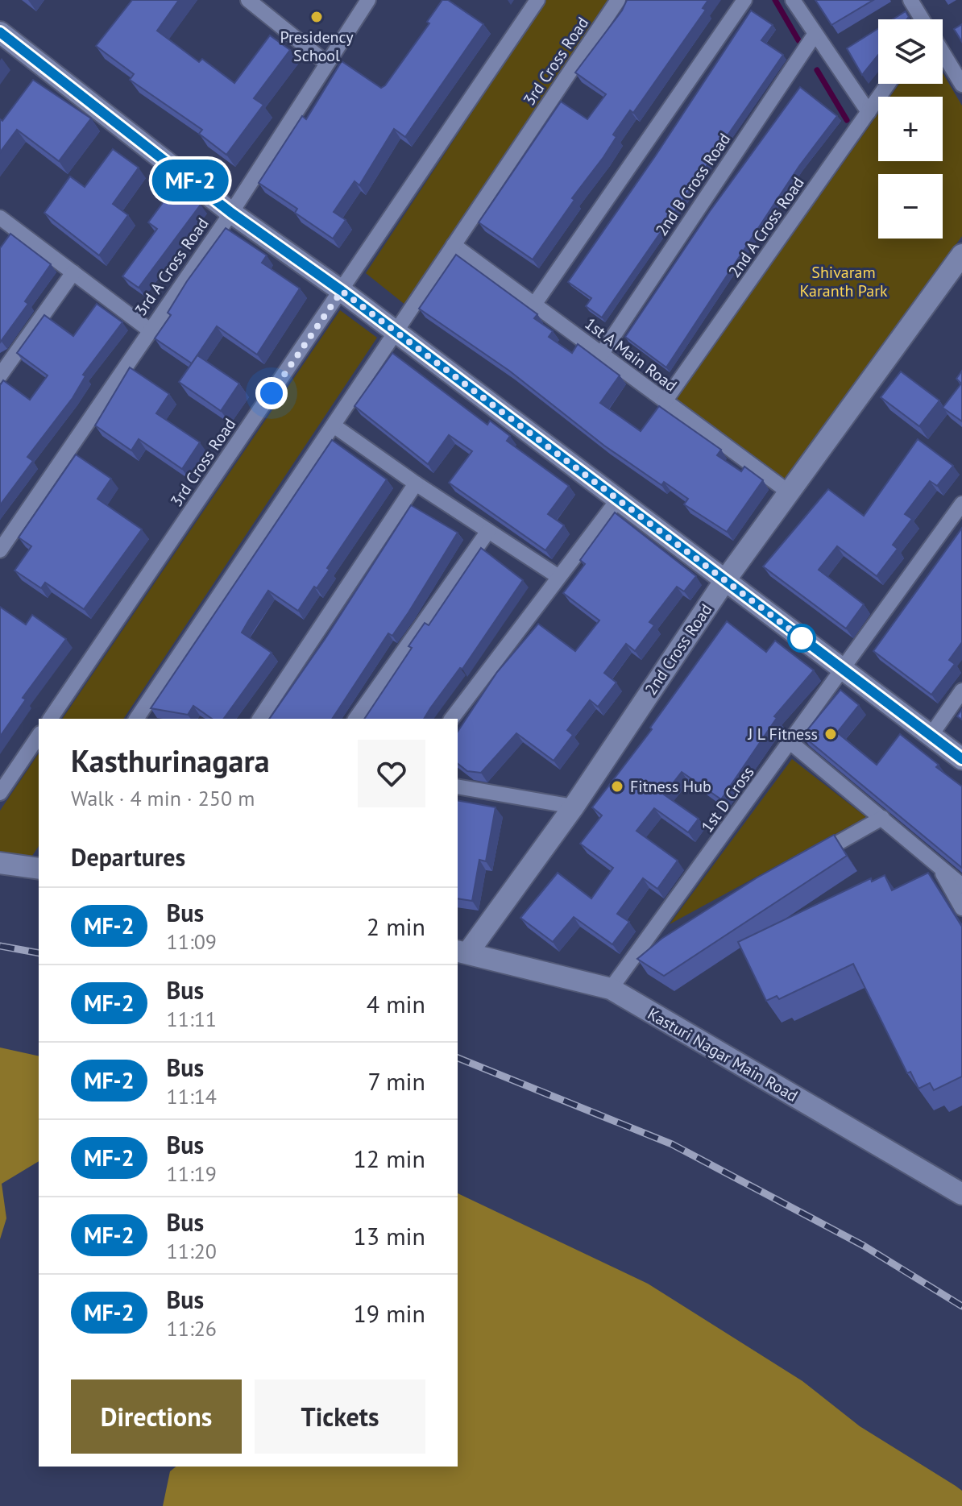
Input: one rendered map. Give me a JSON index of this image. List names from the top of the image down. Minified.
{"streets":{"main road":["2nd Cross Road","Kasturi Nagar Main Road"],"street":["3rd Cross Road","2nd B Cross Road","2nd A Cross Road","3rd A Cross Road","1st A Main Road","1st D Cross"]},"crossings":[["3rd Cross Road","1st A Main Road"],["2nd B Cross Road","1st A Main Road"],["2nd A Cross Road","1st A Main Road"],["1st A Main Road","2nd Cross Road"],["2nd Cross Road","Kasturi Nagar Main Road"],["1st D Cross","Kasturi Nagar Main Road"]],"parks":["Shivaram Karanth Park"],"places":["Presidency School","J L Fitness","Fitness Hub"],"lines":["bus line MF-2"],"page":{"on_map":"MF-2","map_buttons":["+","−"],"heading":[["Kasthurinagara","Walk · 4 min · 250 m"],"Departures"],"list":[{"mark":"MF-2","name":"Bus","note":"11:09","value":"2 min"},{"mark":"MF-2","name":"Bus","note":"11:11","value":"4 min"},{"mark":"MF-2","name":"Bus","note":"11:14","value":"7 min"},{"mark":"MF-2","name":"Bus","note":"11:19","value":"12 min"},{"mark":"MF-2","name":"Bus","note":"11:20","value":"13 min"},{"mark":"MF-2","name":"Bus","note":"11:26","value":"19 min"}],"buttons":["Directions","Tickets"]}}
